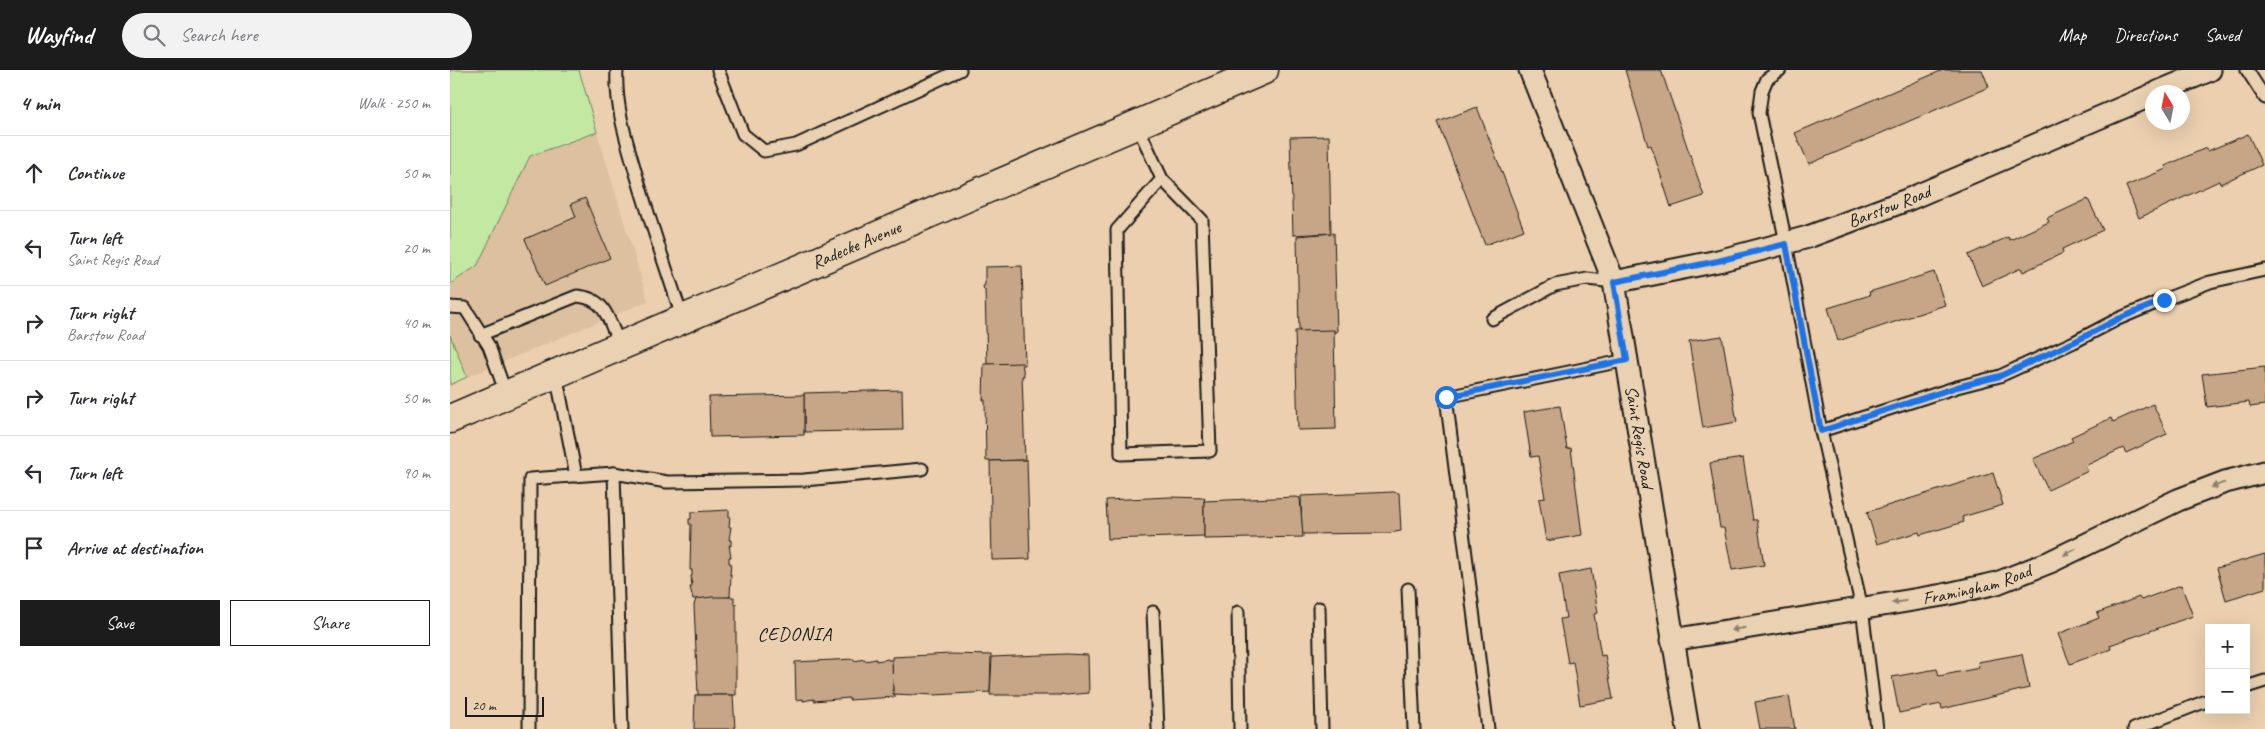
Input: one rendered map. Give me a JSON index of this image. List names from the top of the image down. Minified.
{"streets":{"street":["Barstow Road","Radecke Avenue","Saint Regis Road","Framingham Road"]},"crossings":[["Barstow Road","Saint Regis Road"],["Saint Regis Road","Framingham Road"]],"one_way":["Framingham Road"],"districts":["CEDONIA"],"scale_bar":"20 m","north":"top","page":{"header":"Wayfind","search":"Search here","nav":["Map","Directions","Saved"],"heading":["4 min","Walk · 250 m"],"list":[["Continue","50 m"],["Turn left","Saint Regis Road","20 m"],["Turn right","Barstow Road","40 m"],["Turn right","50 m"],["Turn left","90 m"],"Arrive at destination"],"buttons":["Save","Share"],"map_buttons":["+","−"],"scale":"20 m"}}
